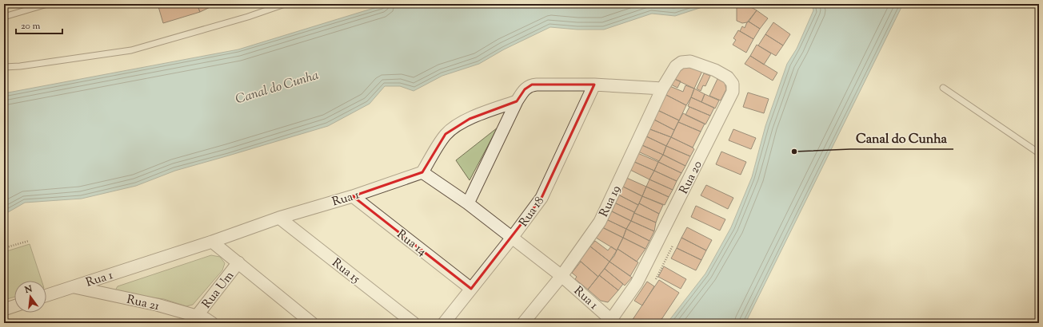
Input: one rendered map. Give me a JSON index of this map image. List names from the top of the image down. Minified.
{"streets":{"street":["Rua 20","Rua 1","Rua 19","Rua 18","Rua 14","Rua 15","Rua Um","Rua 21"]},"crossings":[["Rua 20","Rua 1"],["Rua 20","Rua 19"],["Rua 1","Rua 19"],["Rua 1","Rua 18"],["Rua 1","Rua 14"],["Rua 1","Rua 15"],["Rua 1","Rua 21"],["Rua 18","Rua 14"],["Rua Um","Rua 21"]],"water":["Canal do Cunha"],"places":["Canal do Cunha"],"scale_bar":"20 m","north":"top"}
